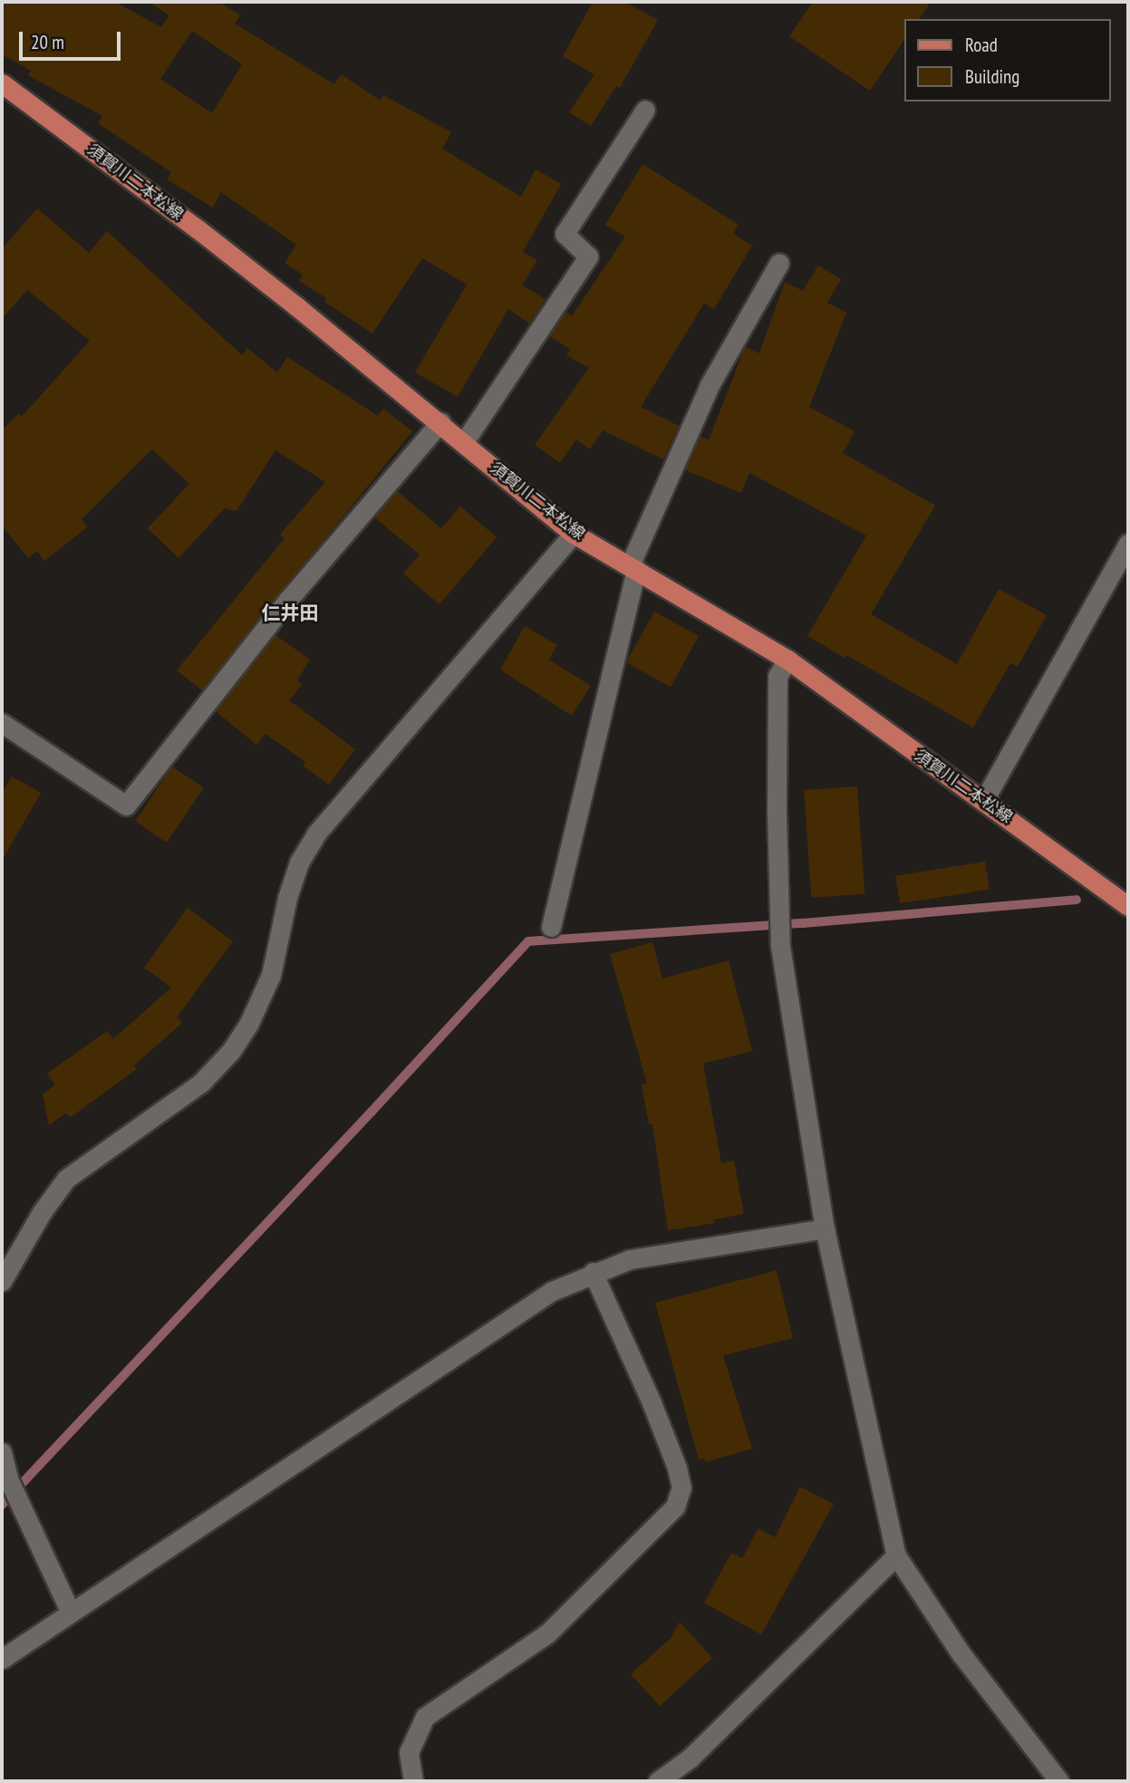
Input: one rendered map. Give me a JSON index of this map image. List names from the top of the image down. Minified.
{"streets":{"main road":["須賀川二本松線"]},"districts":["仁井田"],"legend":["Road","Building"],"scale_bar":"20 m"}
